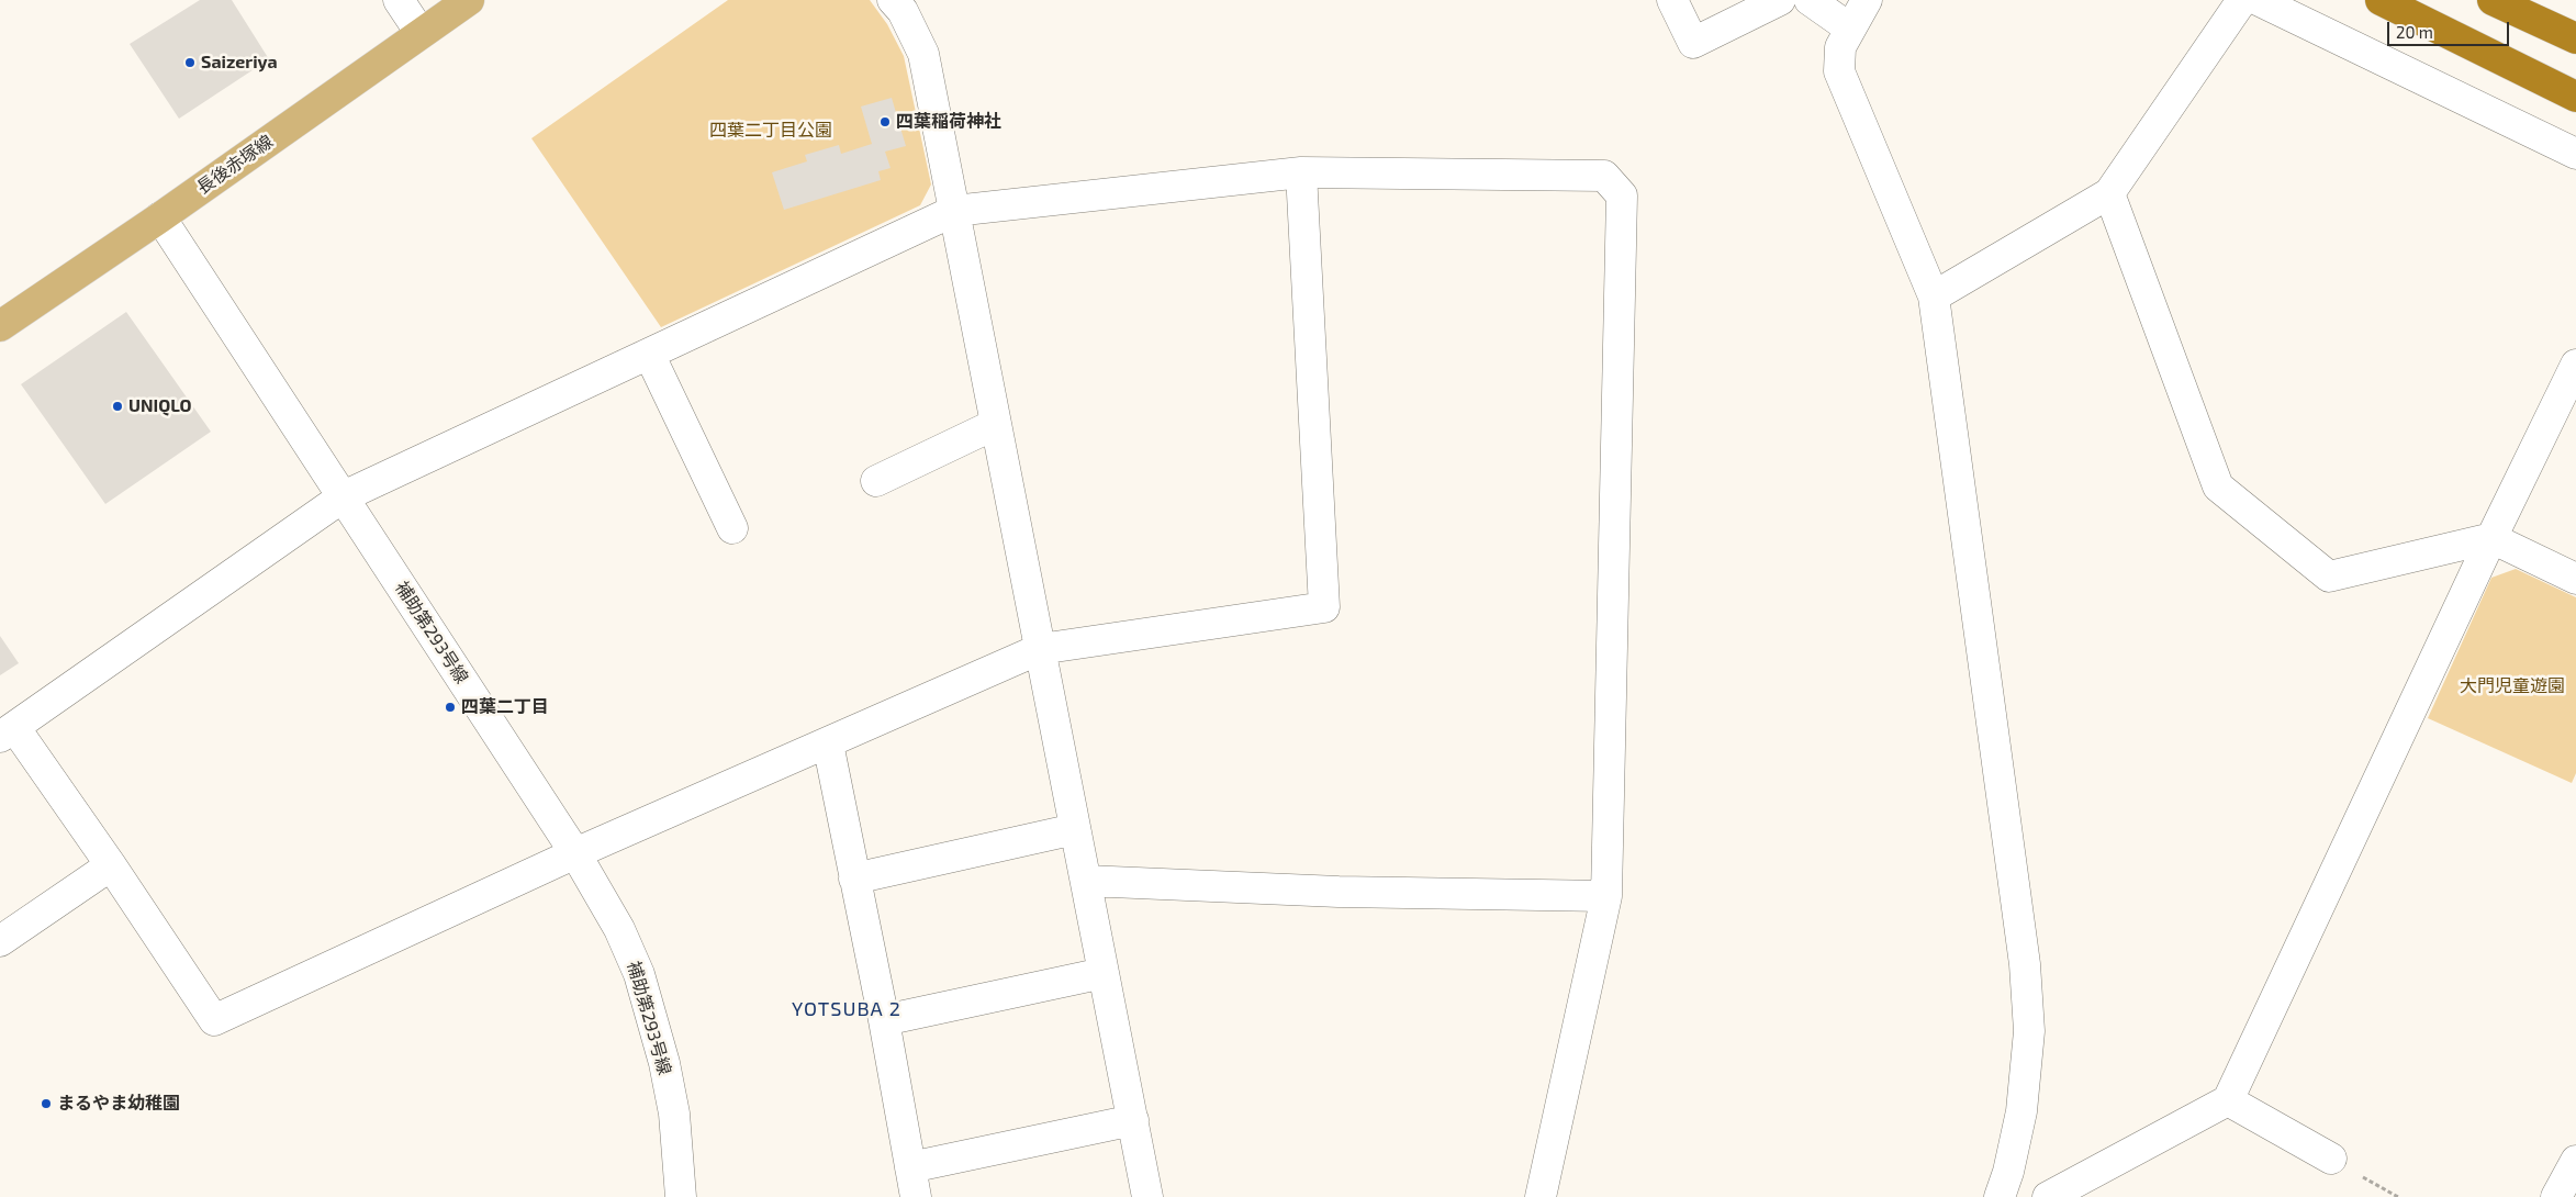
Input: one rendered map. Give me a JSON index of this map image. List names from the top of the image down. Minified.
{"streets":{"main road":["長後赤塚線"],"street":["補助第293号線"]},"crossings":[["長後赤塚線","補助第293号線"]],"districts":["YOTSUBA 2"],"parks":["四葉二丁目公園","大門児童遊園"],"places":["Saizeriya","四葉稲荷神社","UNIQLO","四葉二丁目","まるやま幼稚園"],"scale_bar":"20 m"}
